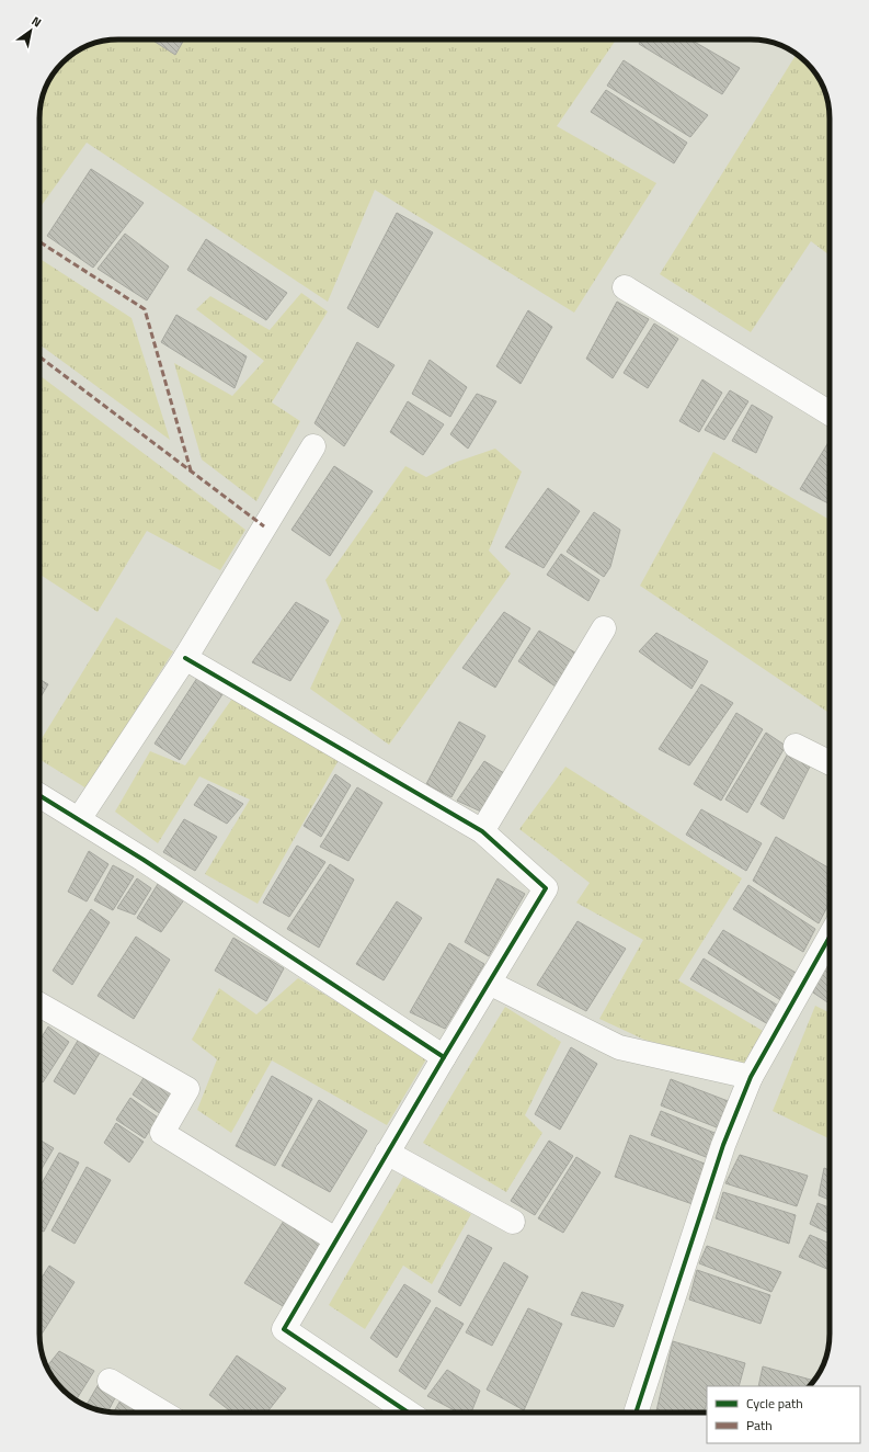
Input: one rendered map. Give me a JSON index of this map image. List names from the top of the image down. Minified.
{"legend":["Cycle path","Path"],"north":"top right"}
